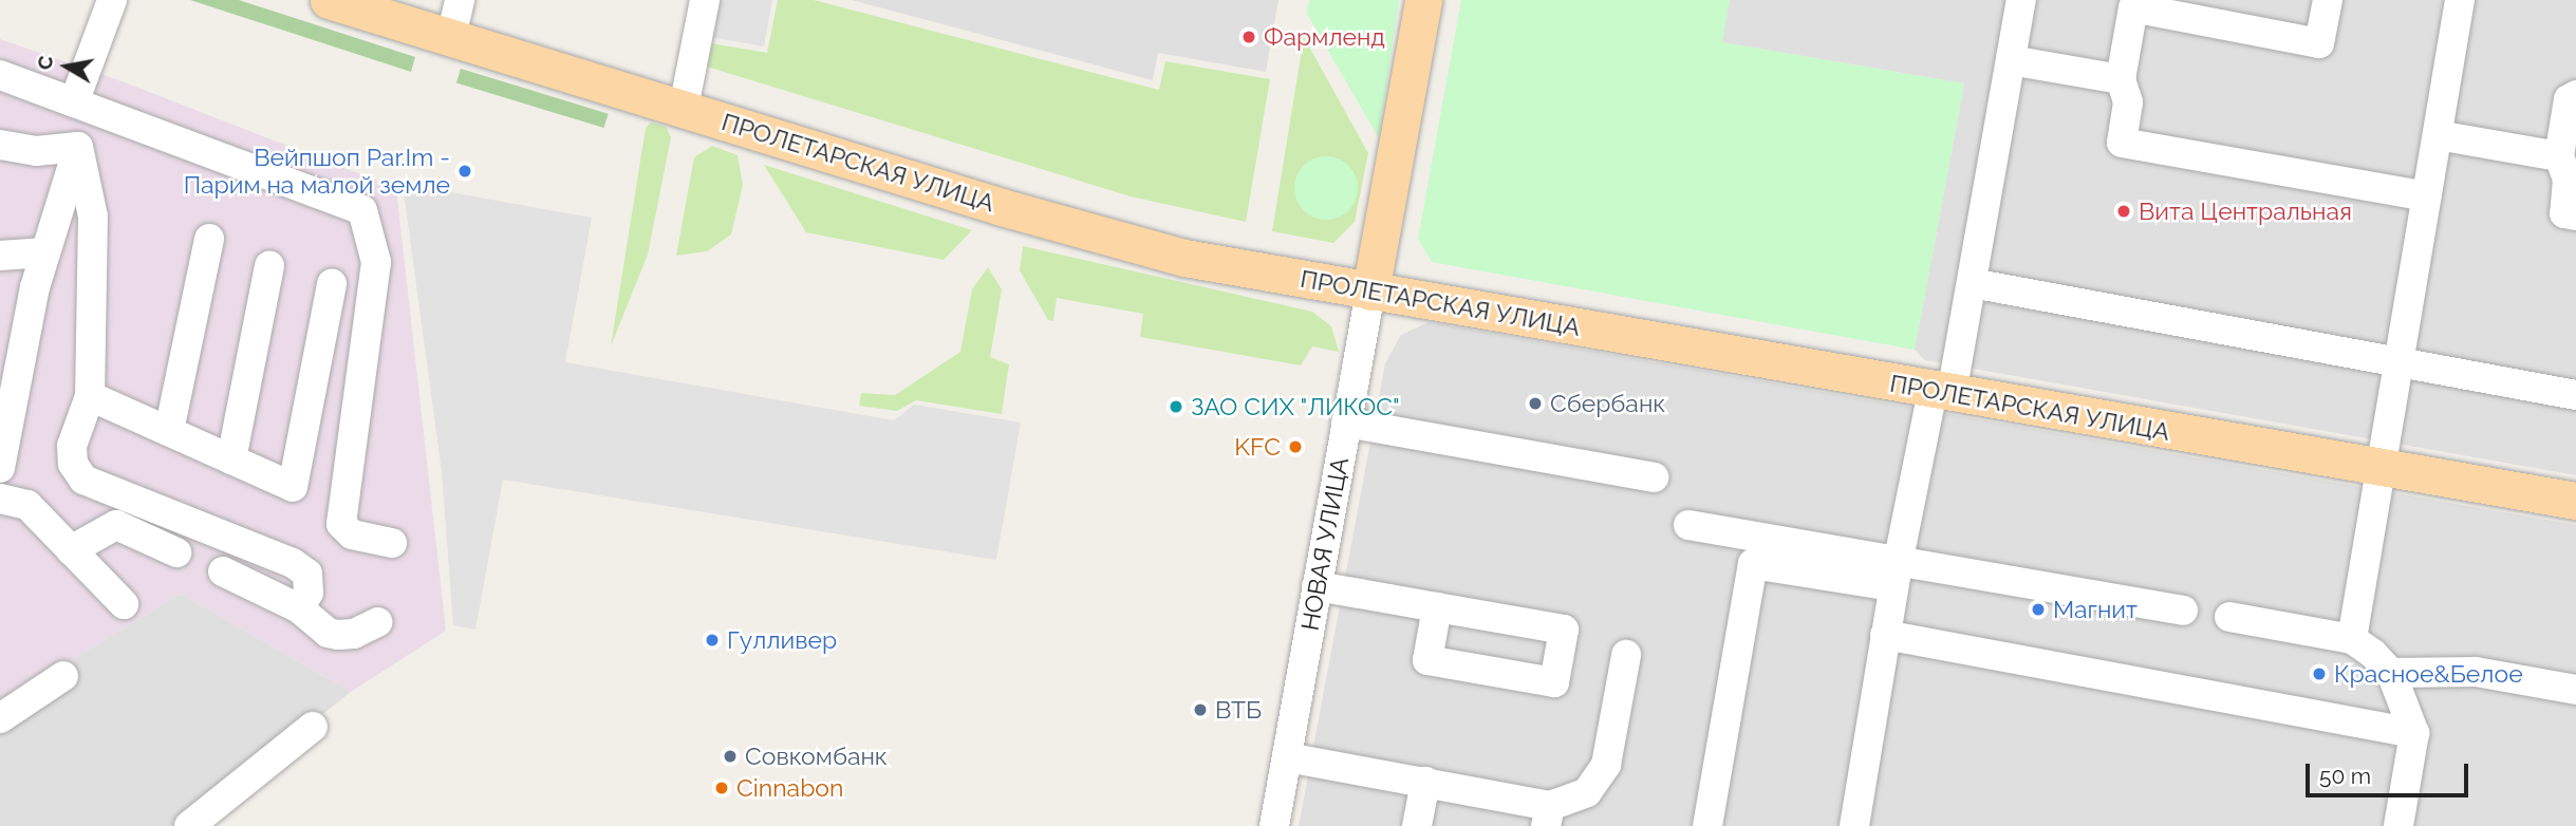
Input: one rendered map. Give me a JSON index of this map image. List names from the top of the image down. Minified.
{"streets":{"main road":["ПРОЛЕТАРСКАЯ УЛИЦА","НОВАЯ УЛИЦА"]},"crossings":[["ПРОЛЕТАРСКАЯ УЛИЦА","НОВАЯ УЛИЦА"]],"places":["Фармленд","Вейпшоп Par.Im - Парим на малой земле","Вита Центральная","Сбербанк","ЗАО СИХ \"ЛИКОС\"","KFC","Магнит","Гулливер","Красное&Белое","ВТБ","Совкомбанк","Cinnabon"],"scale_bar":"50 m","north":"left"}
